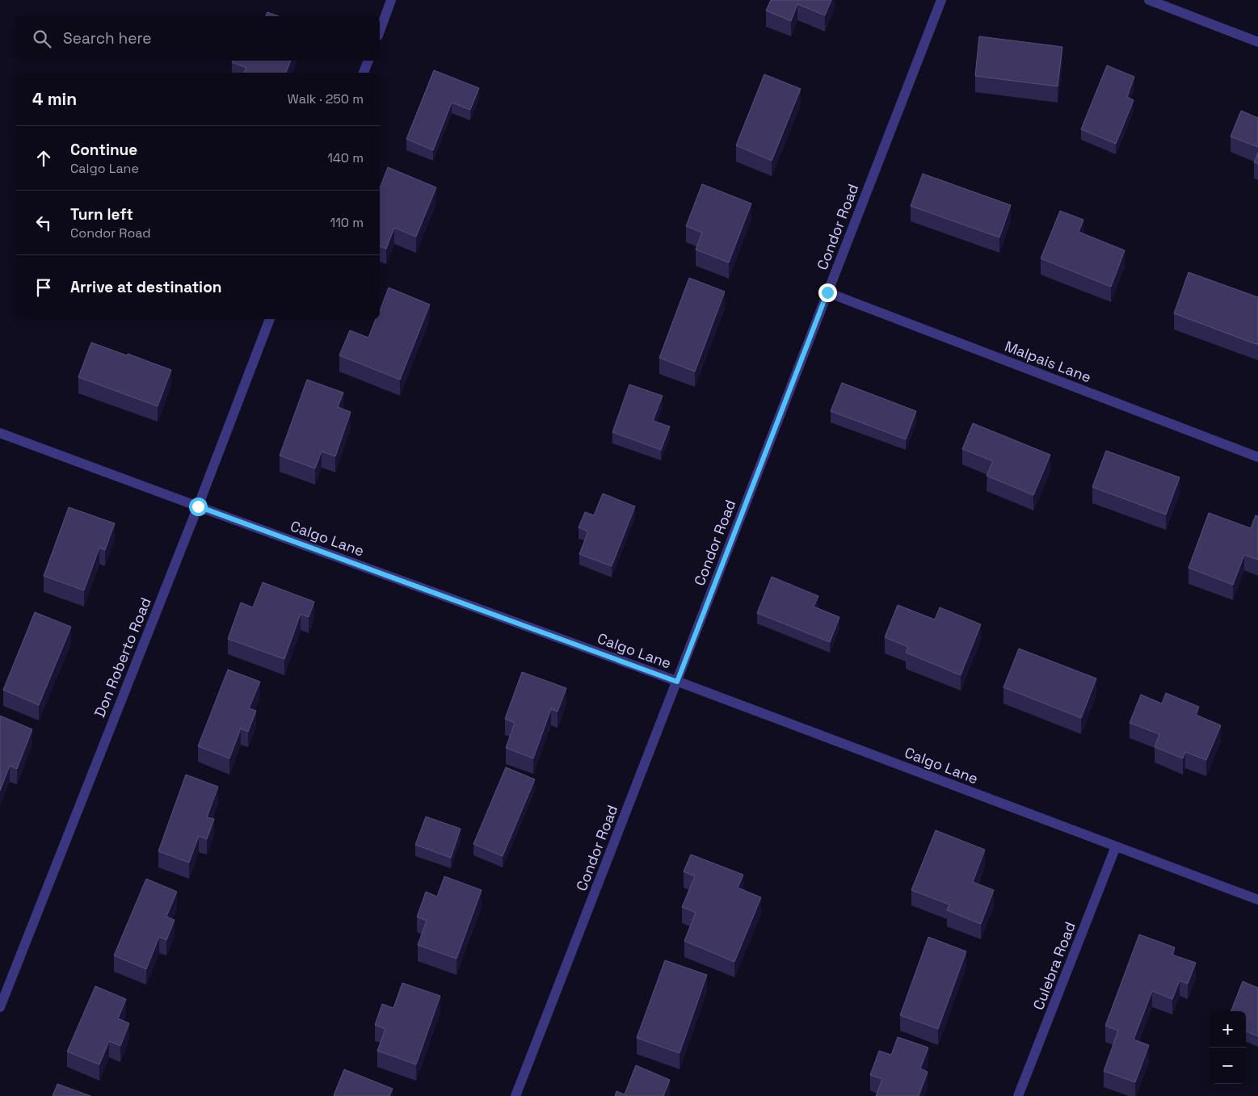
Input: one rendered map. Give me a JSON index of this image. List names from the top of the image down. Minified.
{"streets":{"street":["Condor Road","Malpais Lane","Calgo Lane","Don Roberto Road","Culebra Road"]},"crossings":[["Condor Road","Malpais Lane"],["Condor Road","Calgo Lane"],["Calgo Lane","Don Roberto Road"],["Calgo Lane","Culebra Road"]],"page":{"search":"Search here","heading":["4 min","Walk · 250 m"],"list":[["Continue","Calgo Lane","140 m"],["Turn left","Condor Road","110 m"],"Arrive at destination"],"map_buttons":["+","−"]}}
